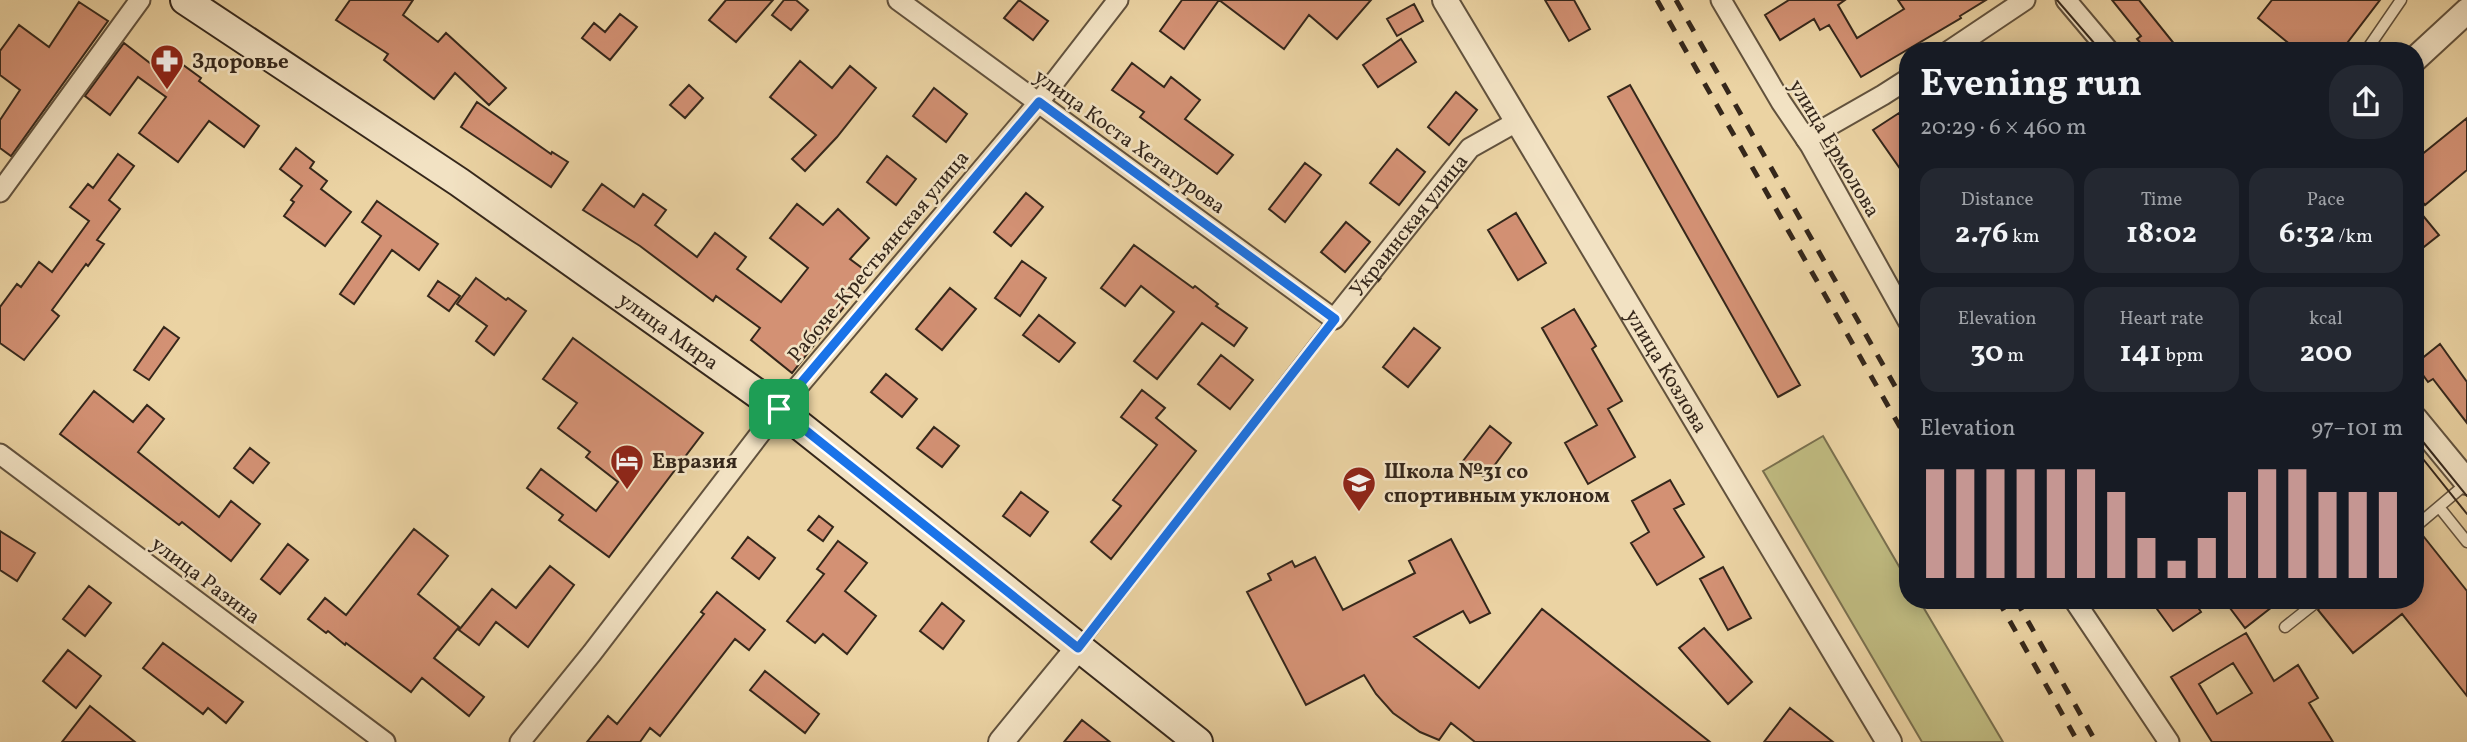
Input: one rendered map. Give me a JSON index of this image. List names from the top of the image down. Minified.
{"streets":{"main road":["улица Мира"],"street":["улица Коста Хетагурова","улица Ермолова","Украинская улица","Рабоче-Крестьянская улица","улица Козлова","улица Разина"]},"crossings":[["улица Коста Хетагурова","Украинская улица"],["улица Коста Хетагурова","Рабоче-Крестьянская улица"],["Украинская улица","улица Мира"],["Украинская улица","улица Козлова"],["Рабоче-Крестьянская улица","улица Мира"]],"places":{"pharmacy":["Здоровье"],"hotel":["Евразия"],"school or university":["Школа №31 со спортивным уклоном"]},"page":{"heading":["Evening run","20:29 · 6 × 460 m"],"stats":[["Distance","2.76 km"],["Time","18:02"],["Pace","6:32 /km"],["Elevation","30 m"],["Heart rate","141 bpm"],["kcal","200"]],"chart":["Elevation","97–101 m"]}}
